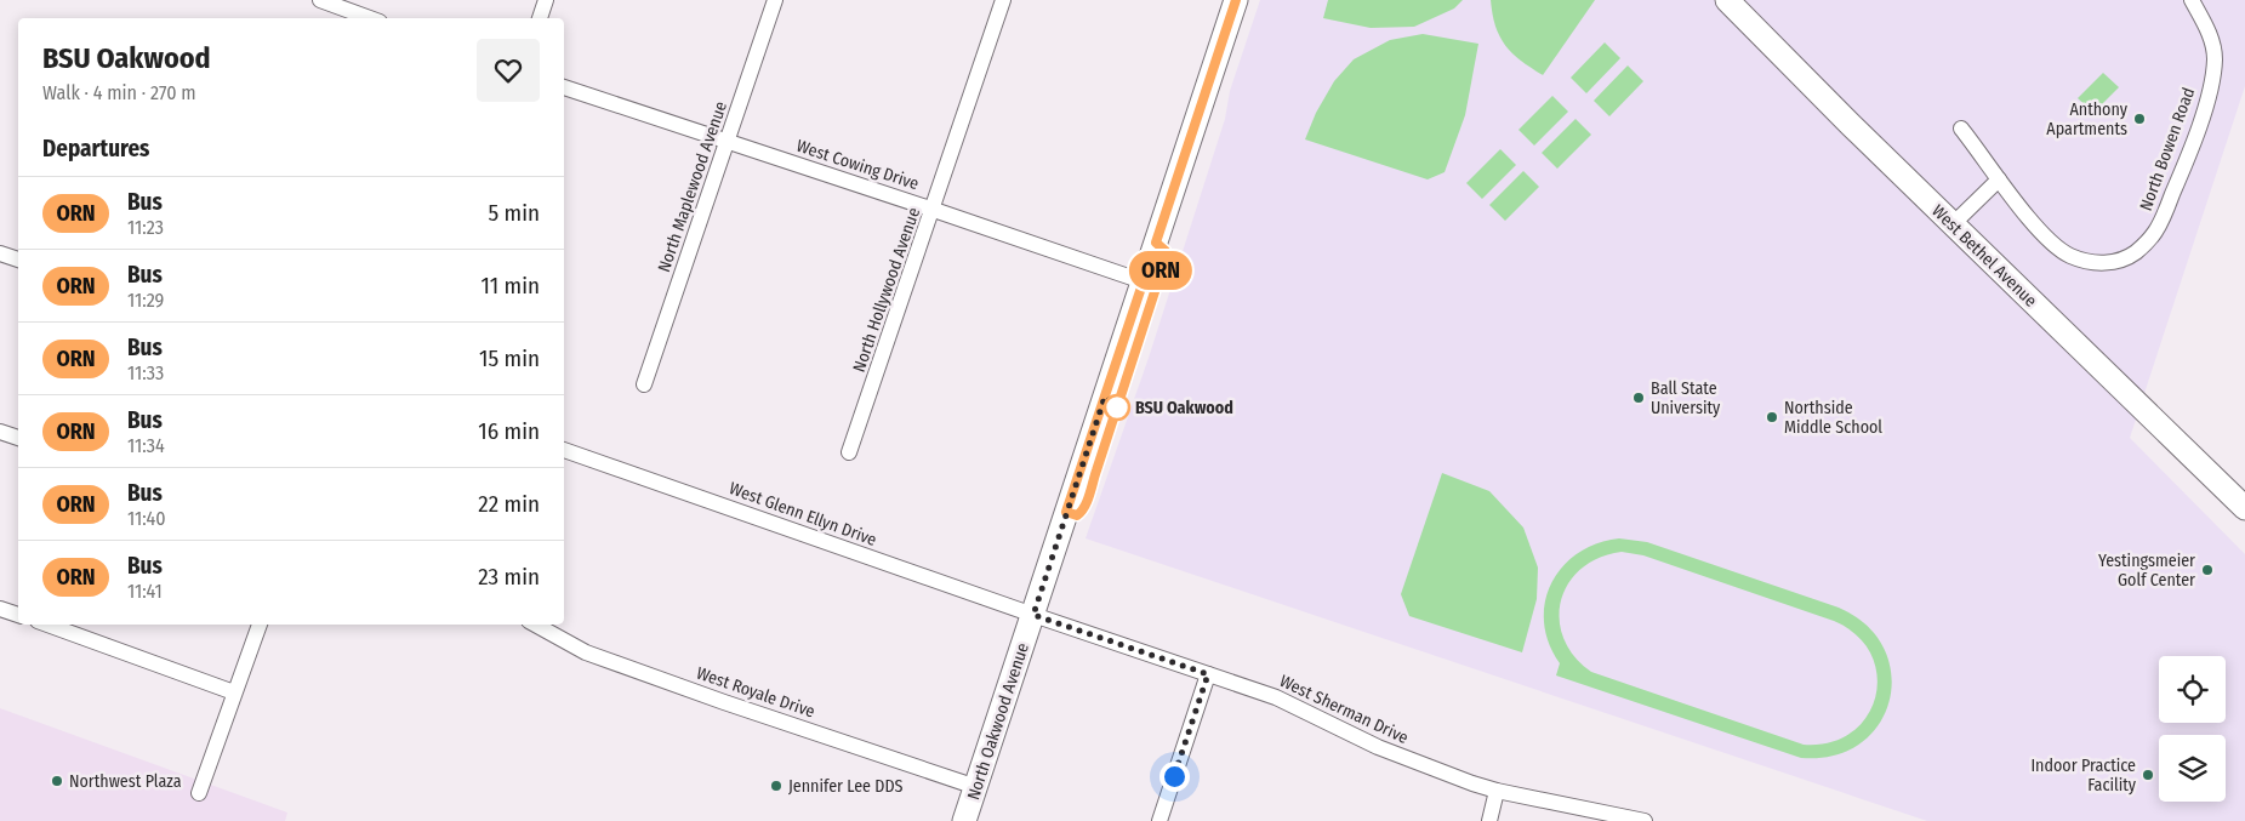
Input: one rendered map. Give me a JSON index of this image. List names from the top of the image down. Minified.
{"streets":{"street":["North Bowen Road","West Cowing Drive","North Maplewood Avenue","West Bethel Avenue","North Hollywood Avenue","West Glenn Ellyn Drive","West Royale Drive","West Sherman Drive","North Oakwood Avenue"]},"crossings":[["West Cowing Drive","North Maplewood Avenue"],["West Cowing Drive","North Hollywood Avenue"],["West Cowing Drive","North Oakwood Avenue"],["West Glenn Ellyn Drive","West Sherman Drive"],["West Glenn Ellyn Drive","North Oakwood Avenue"],["West Royale Drive","North Oakwood Avenue"],["West Sherman Drive","North Oakwood Avenue"]],"places":["Anthony Apartments","Ball State University","BSU Oakwood","Northside Middle School","Yestingsmeier Golf Center","Indoor Practice Facility","Northwest Plaza","Jennifer Lee DDS"],"lines":["bus line ORN"],"page":{"on_map":"ORN","heading":[["BSU Oakwood","Walk · 4 min · 270 m"],"Departures"],"list":[{"mark":"ORN","name":"Bus","note":"11:23","value":"5 min"},{"mark":"ORN","name":"Bus","note":"11:29","value":"11 min"},{"mark":"ORN","name":"Bus","note":"11:33","value":"15 min"},{"mark":"ORN","name":"Bus","note":"11:34","value":"16 min"},{"mark":"ORN","name":"Bus","note":"11:40","value":"22 min"},{"mark":"ORN","name":"Bus","note":"11:41","value":"23 min"}]}}
